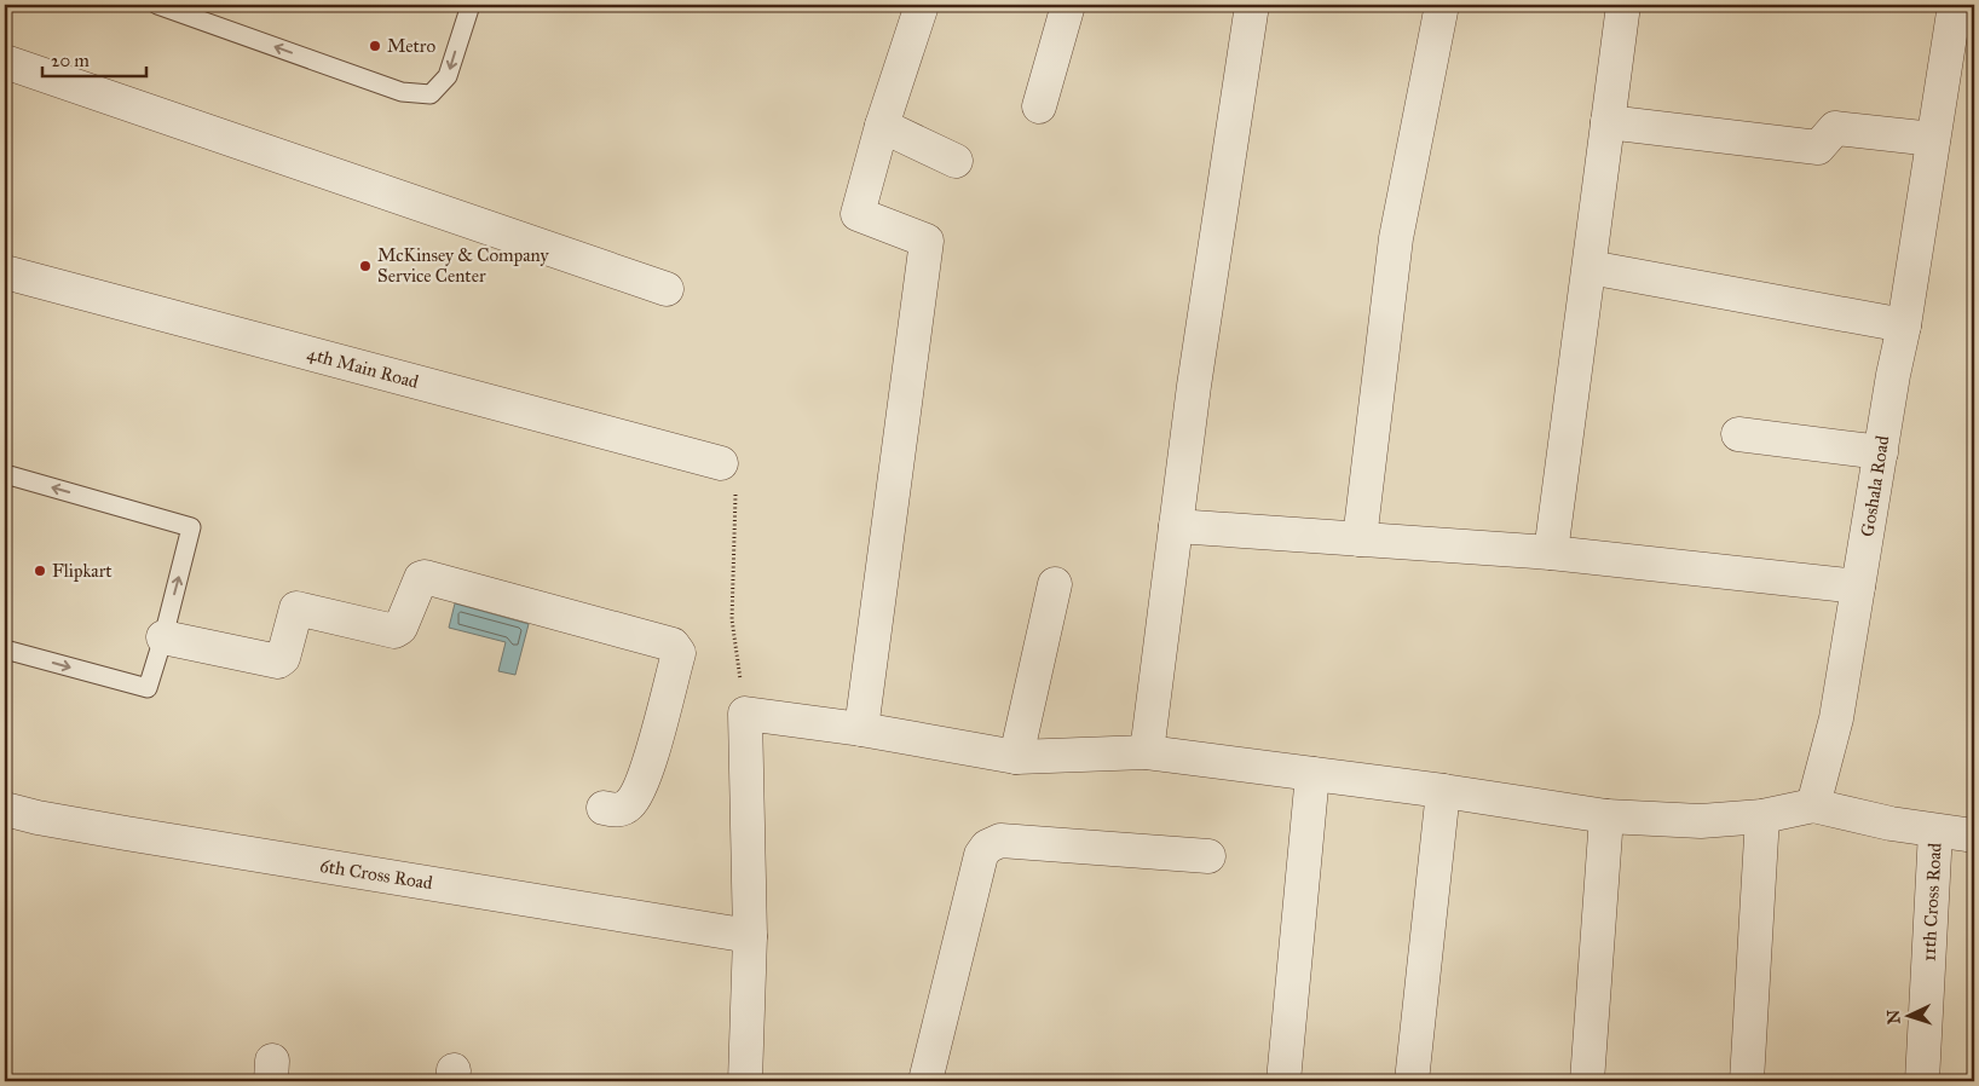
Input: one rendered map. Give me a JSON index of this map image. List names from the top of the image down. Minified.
{"streets":{"street":["4th Main Road","Goshala Road","6th Cross Road","11th Cross Road"]},"places":["Metro","McKinsey & Company Service Center","Flipkart"],"scale_bar":"20 m","north":"left"}
